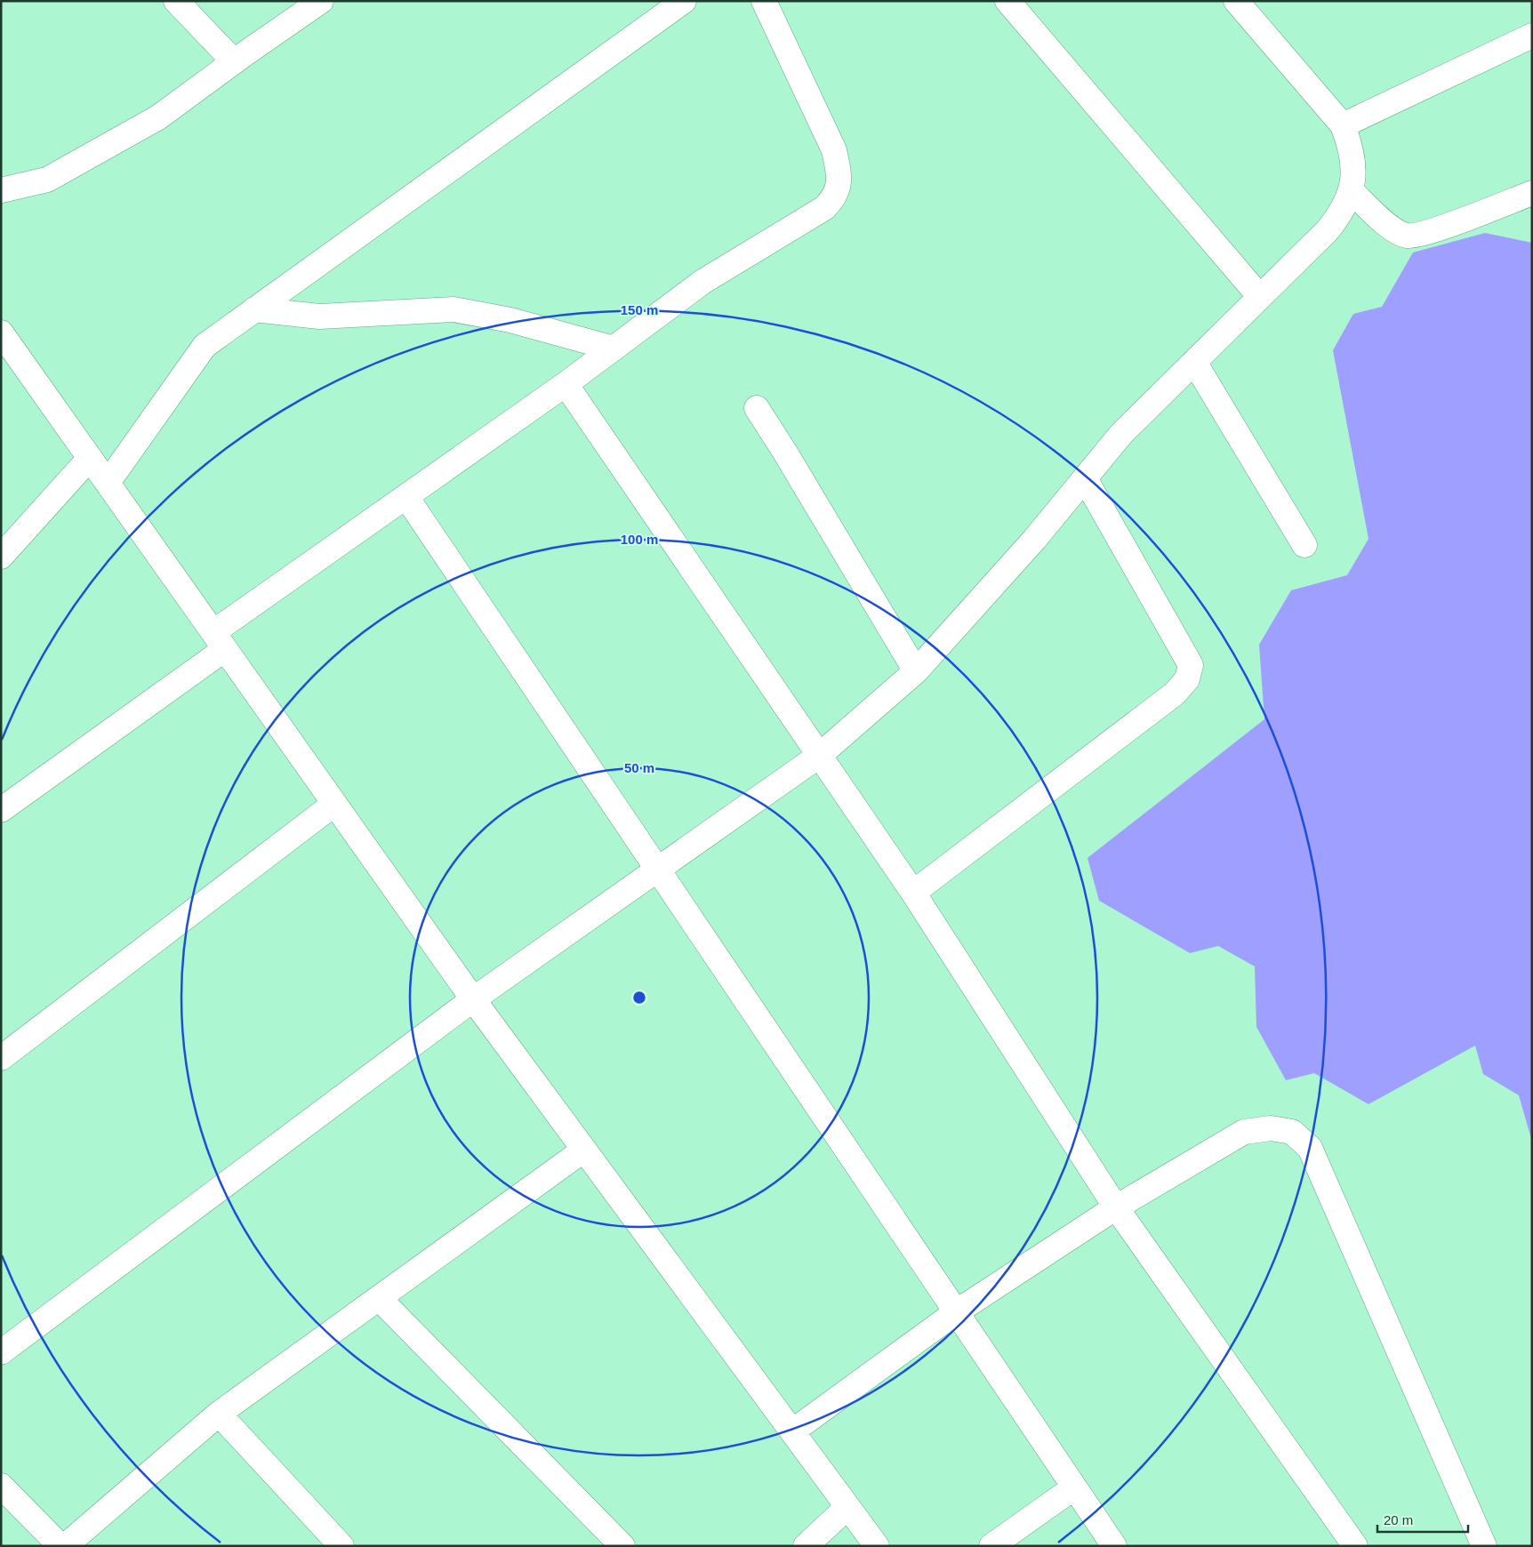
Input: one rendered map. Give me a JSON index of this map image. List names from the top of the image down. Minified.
{"scale_bar":"20 m","rings":["150 m","100 m","50 m"]}
